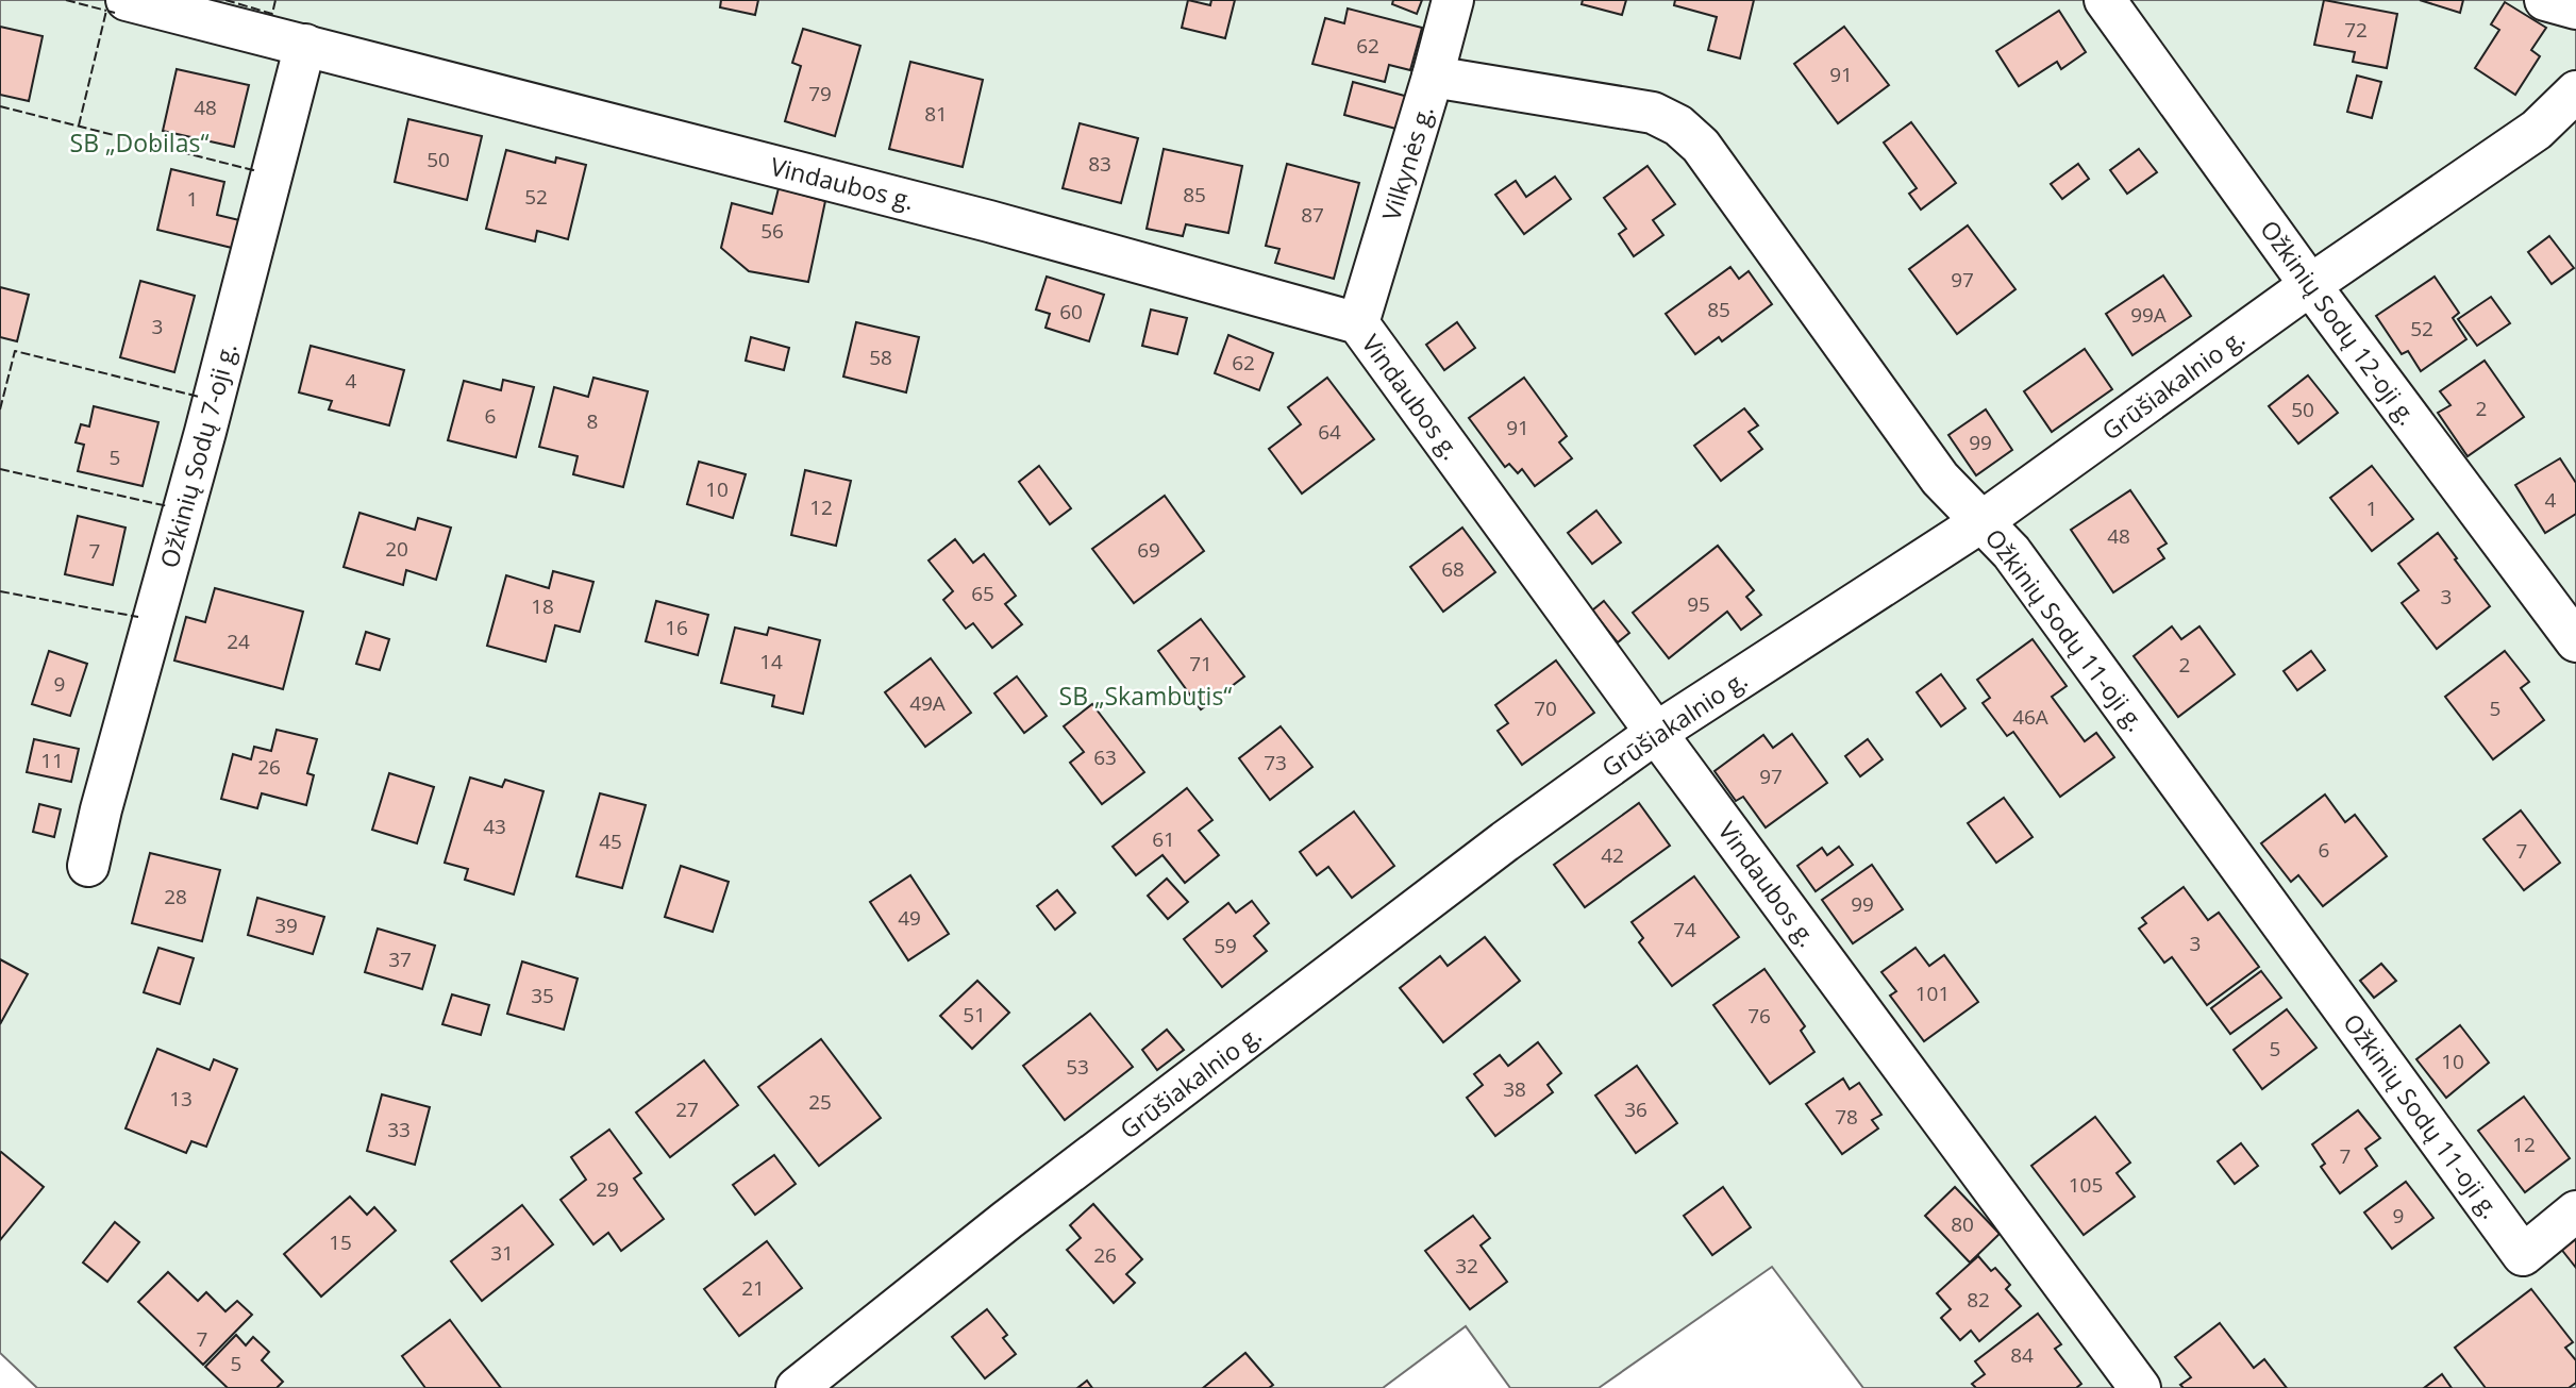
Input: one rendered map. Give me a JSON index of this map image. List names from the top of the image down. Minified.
{"streets":{"street":["Vilkynės g.","Vindaubos g.","Ožkinių Sodų 12-oji g.","Grūšiakalnio g.","Ožkinių Sodų 7-oji g.","Ožkinių Sodų 11-oji g."]},"crossings":[["Vilkynės g.","Vindaubos g."],["Vilkynės g.","Ožkinių Sodų 11-oji g."],["Vindaubos g.","Grūšiakalnio g."],["Vindaubos g.","Ožkinių Sodų 7-oji g."],["Ožkinių Sodų 12-oji g.","Grūšiakalnio g."],["Grūšiakalnio g.","Ožkinių Sodų 11-oji g."]],"parks":["SB „Dobilas“","SB „Skambutis“"],"house_numbers":["72","62","91","79","48","81","50","83","85","52","1","87","56","97","85","60","99A","3","52","58","62","4","2","50","6","8","91","64","99","5","10","4","12","1","48","20","69","7","68","65","3","95","18","16","24","14","71","2","9","49A","70","5","46A","63","11","73","26","97","43","61","45","6","7","42","28","99","49","39","74","3","59","37","101","35","51","76","5","10","53","38","13","25","27","36","78","33","12","7","105","29","9","80","15","31","26","32","21","82","7","84","5"]}
